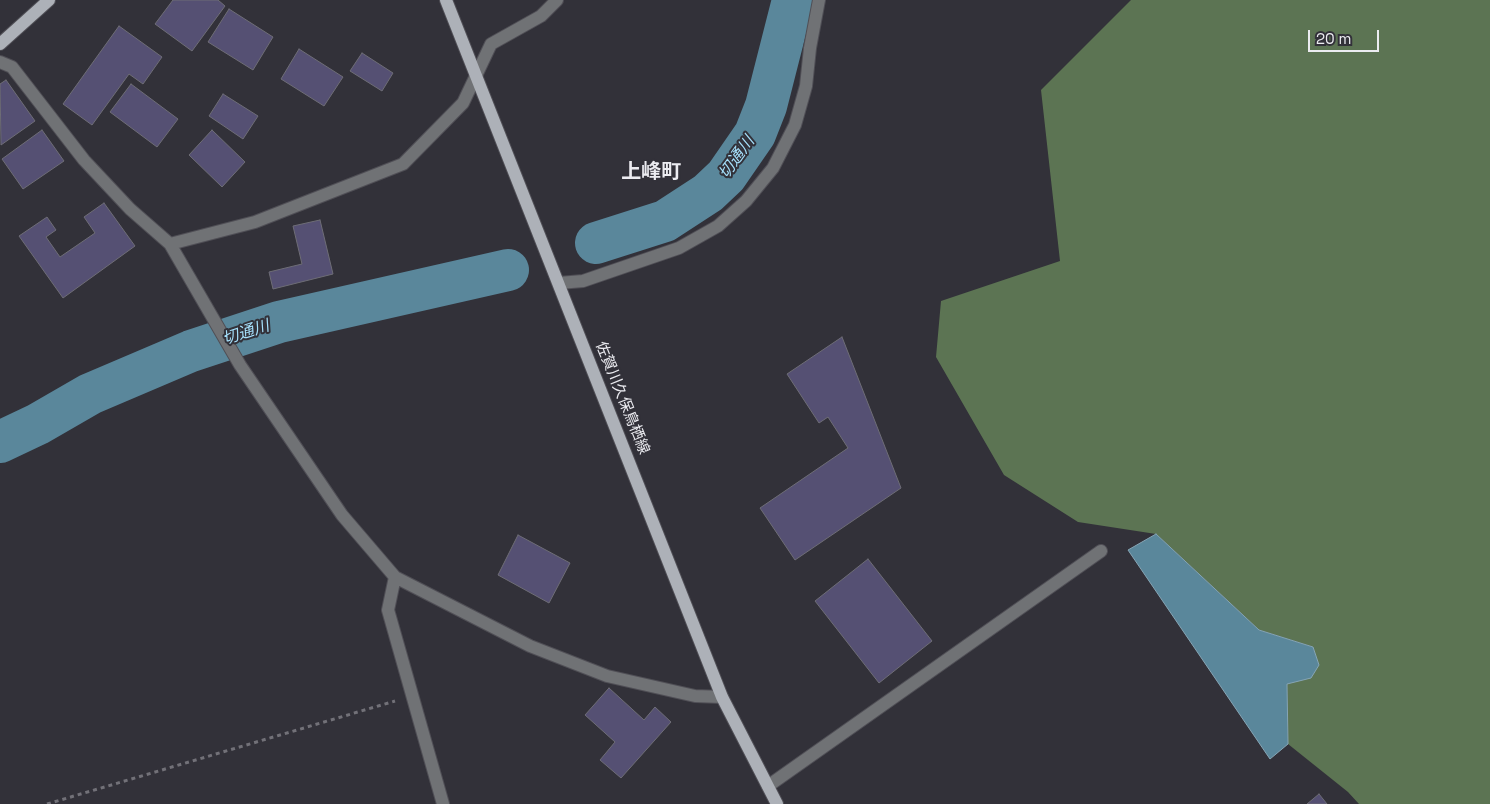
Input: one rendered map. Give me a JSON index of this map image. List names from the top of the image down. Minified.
{"streets":{"main road":["佐賀川久保鳥栖線"]},"districts":["上峰町"],"water":["切通川"],"scale_bar":"20 m"}
